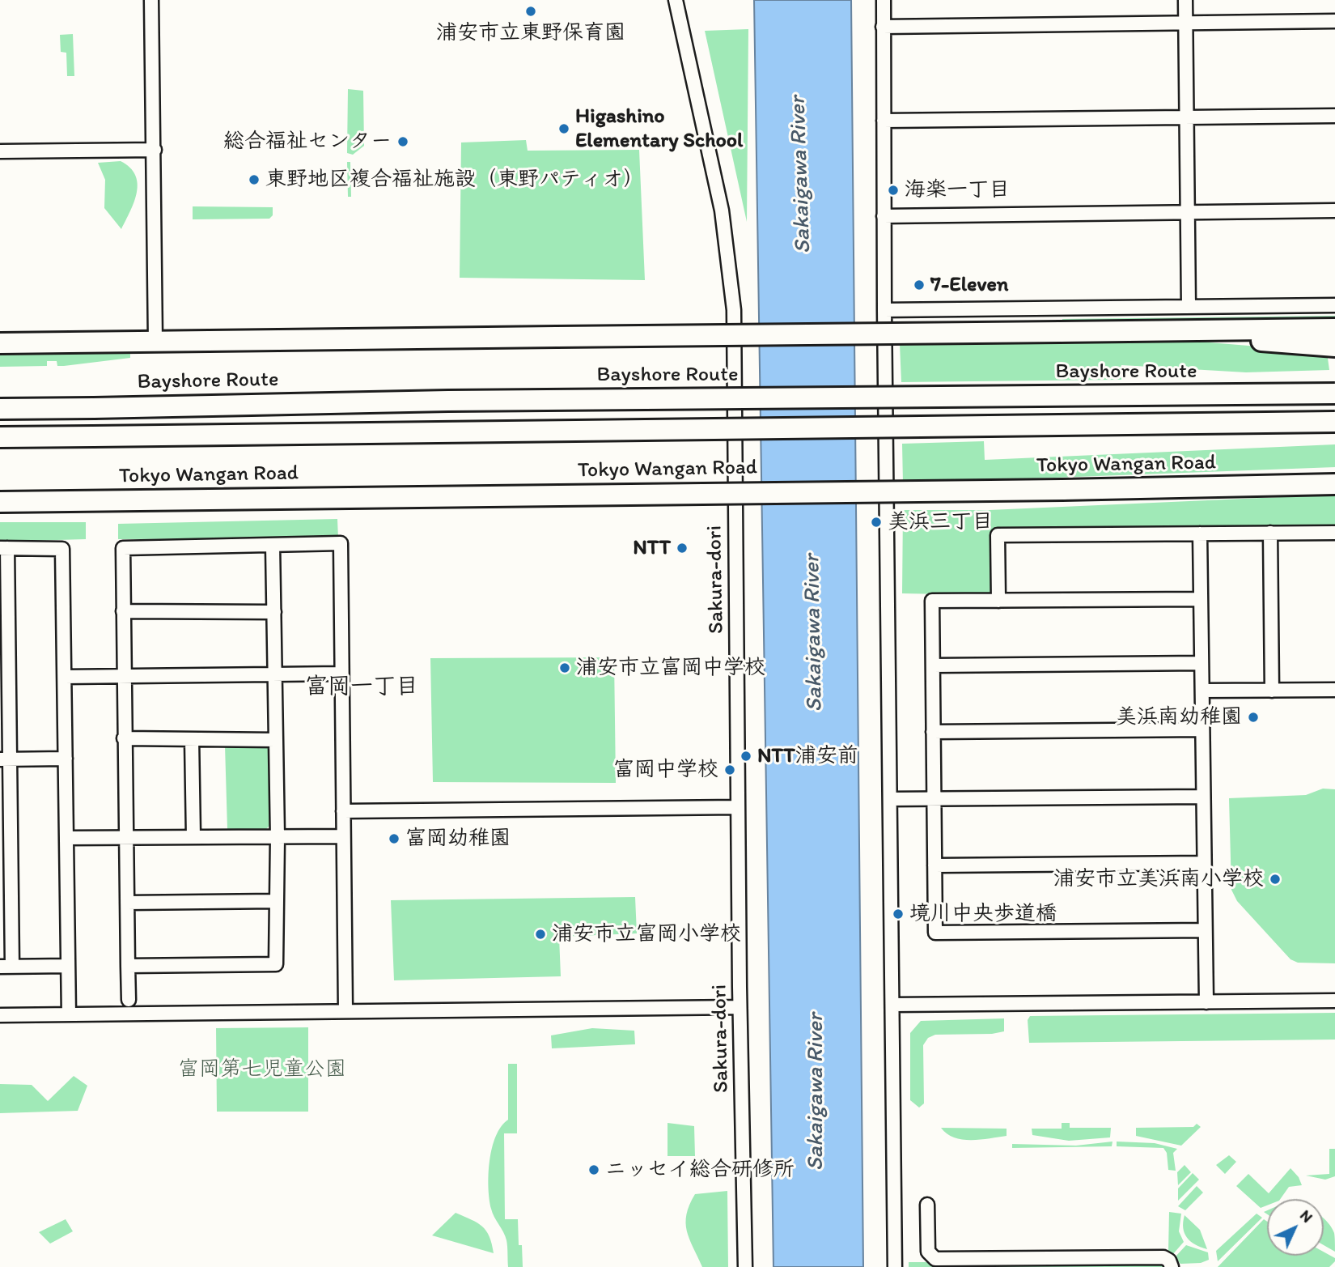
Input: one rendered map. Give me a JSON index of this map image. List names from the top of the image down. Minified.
{"streets":{"highway":["Bayshore Route","Tokyo Wangan Road"],"street":["Sakura-dori"]},"districts":["富岡一丁目"],"water":["Sakaigawa River"],"parks":["富岡第七児童公園"],"places":["浦安市立東野保育園","Higashino Elementary School","総合福祉センター","東野地区複合福祉施設（東野パティオ）","海楽一丁目","7-Eleven","美浜三丁目","NTT","浦安市立富岡中学校","美浜南幼稚園","NTT浦安前","富岡中学校","富岡幼稚園","浦安市立美浜南小学校","境川中央歩道橋","浦安市立富岡小学校","ニッセイ総合研修所"],"north":"top right"}
